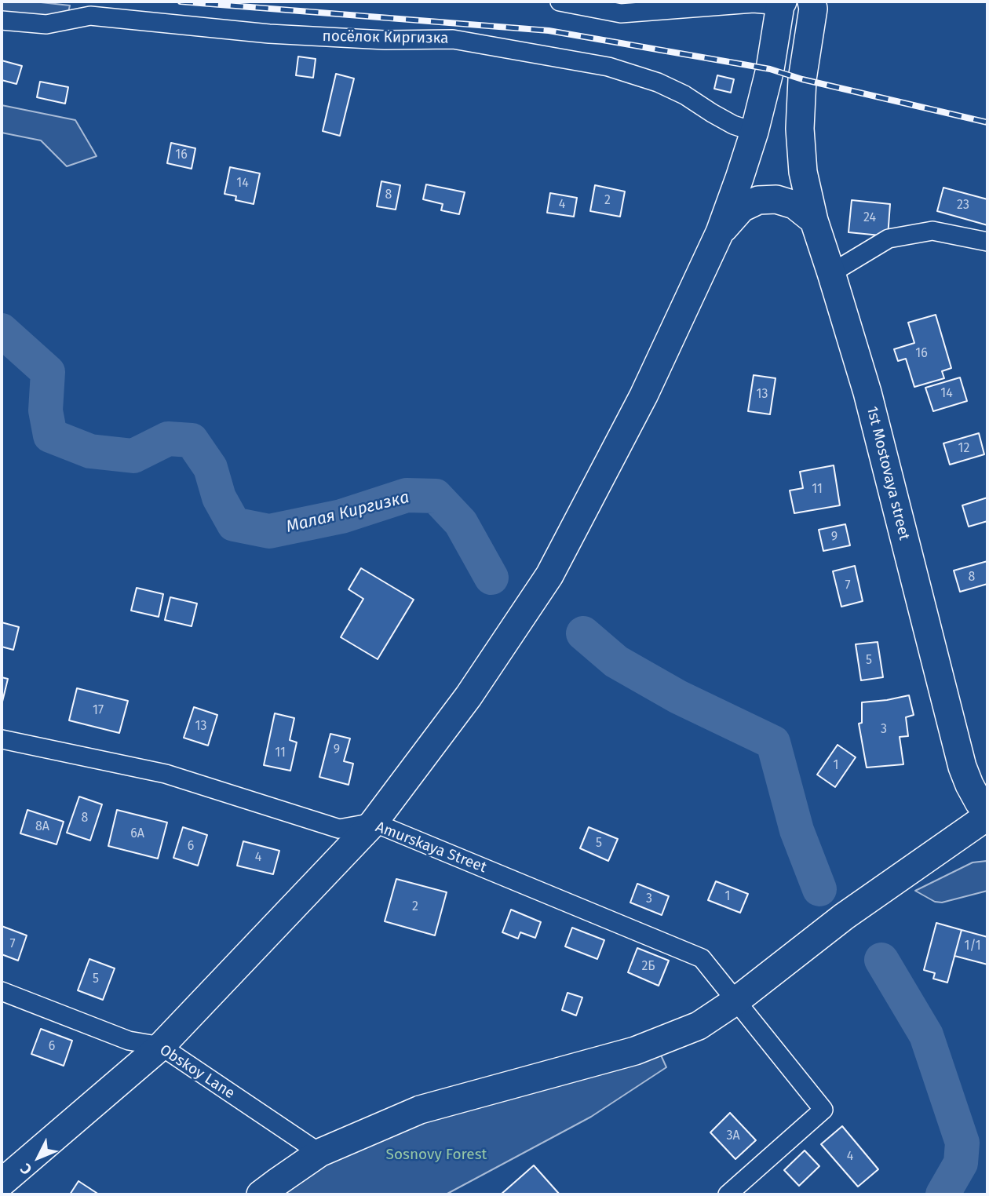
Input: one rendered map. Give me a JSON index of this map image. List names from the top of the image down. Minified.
{"streets":{"main road":["1st Mostovaya street"],"street":["посёлок Киргизка","Amurskaya Street","Obskoy Lane"]},"water":["Малая Киргизка"],"parks":["Sosnovy Forest"],"house_numbers":["16","14","8","2","4","23","24","16","14","13","12","11","9","8","7","5","17","13","3","9","11","1","8","8А","6А","5","6","4","1","3","2","7","1/1","2Б","5","6","3А","4"],"north":"bottom left"}
